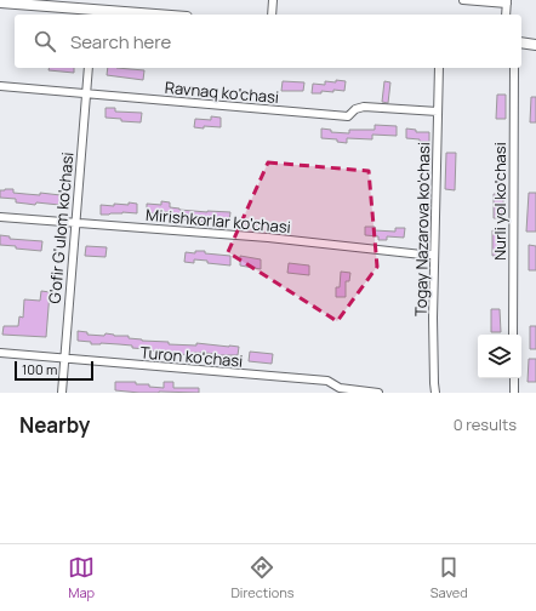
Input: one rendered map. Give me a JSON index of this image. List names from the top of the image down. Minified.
{"streets":{"street":["Ravnaq ko'chasi","Nurli yol ko'chasi","Mirishkorlar ko'chasi","G'ofir G'ulom ko'chasi","Togay Nazarova ko'chasi","Turon ko'chasi"]},"crossings":[["Ravnaq ko'chasi","G'ofir G'ulom ko'chasi"],["Ravnaq ko'chasi","Togay Nazarova ko'chasi"],["Mirishkorlar ko'chasi","G'ofir G'ulom ko'chasi"],["Mirishkorlar ko'chasi","Togay Nazarova ko'chasi"],["G'ofir G'ulom ko'chasi","Turon ko'chasi"]],"scale_bar":"100 m","page":{"search":"Search here","scale":"100 m","heading":["Nearby","0 results"],"nav":["Map","Directions","Saved"]}}
